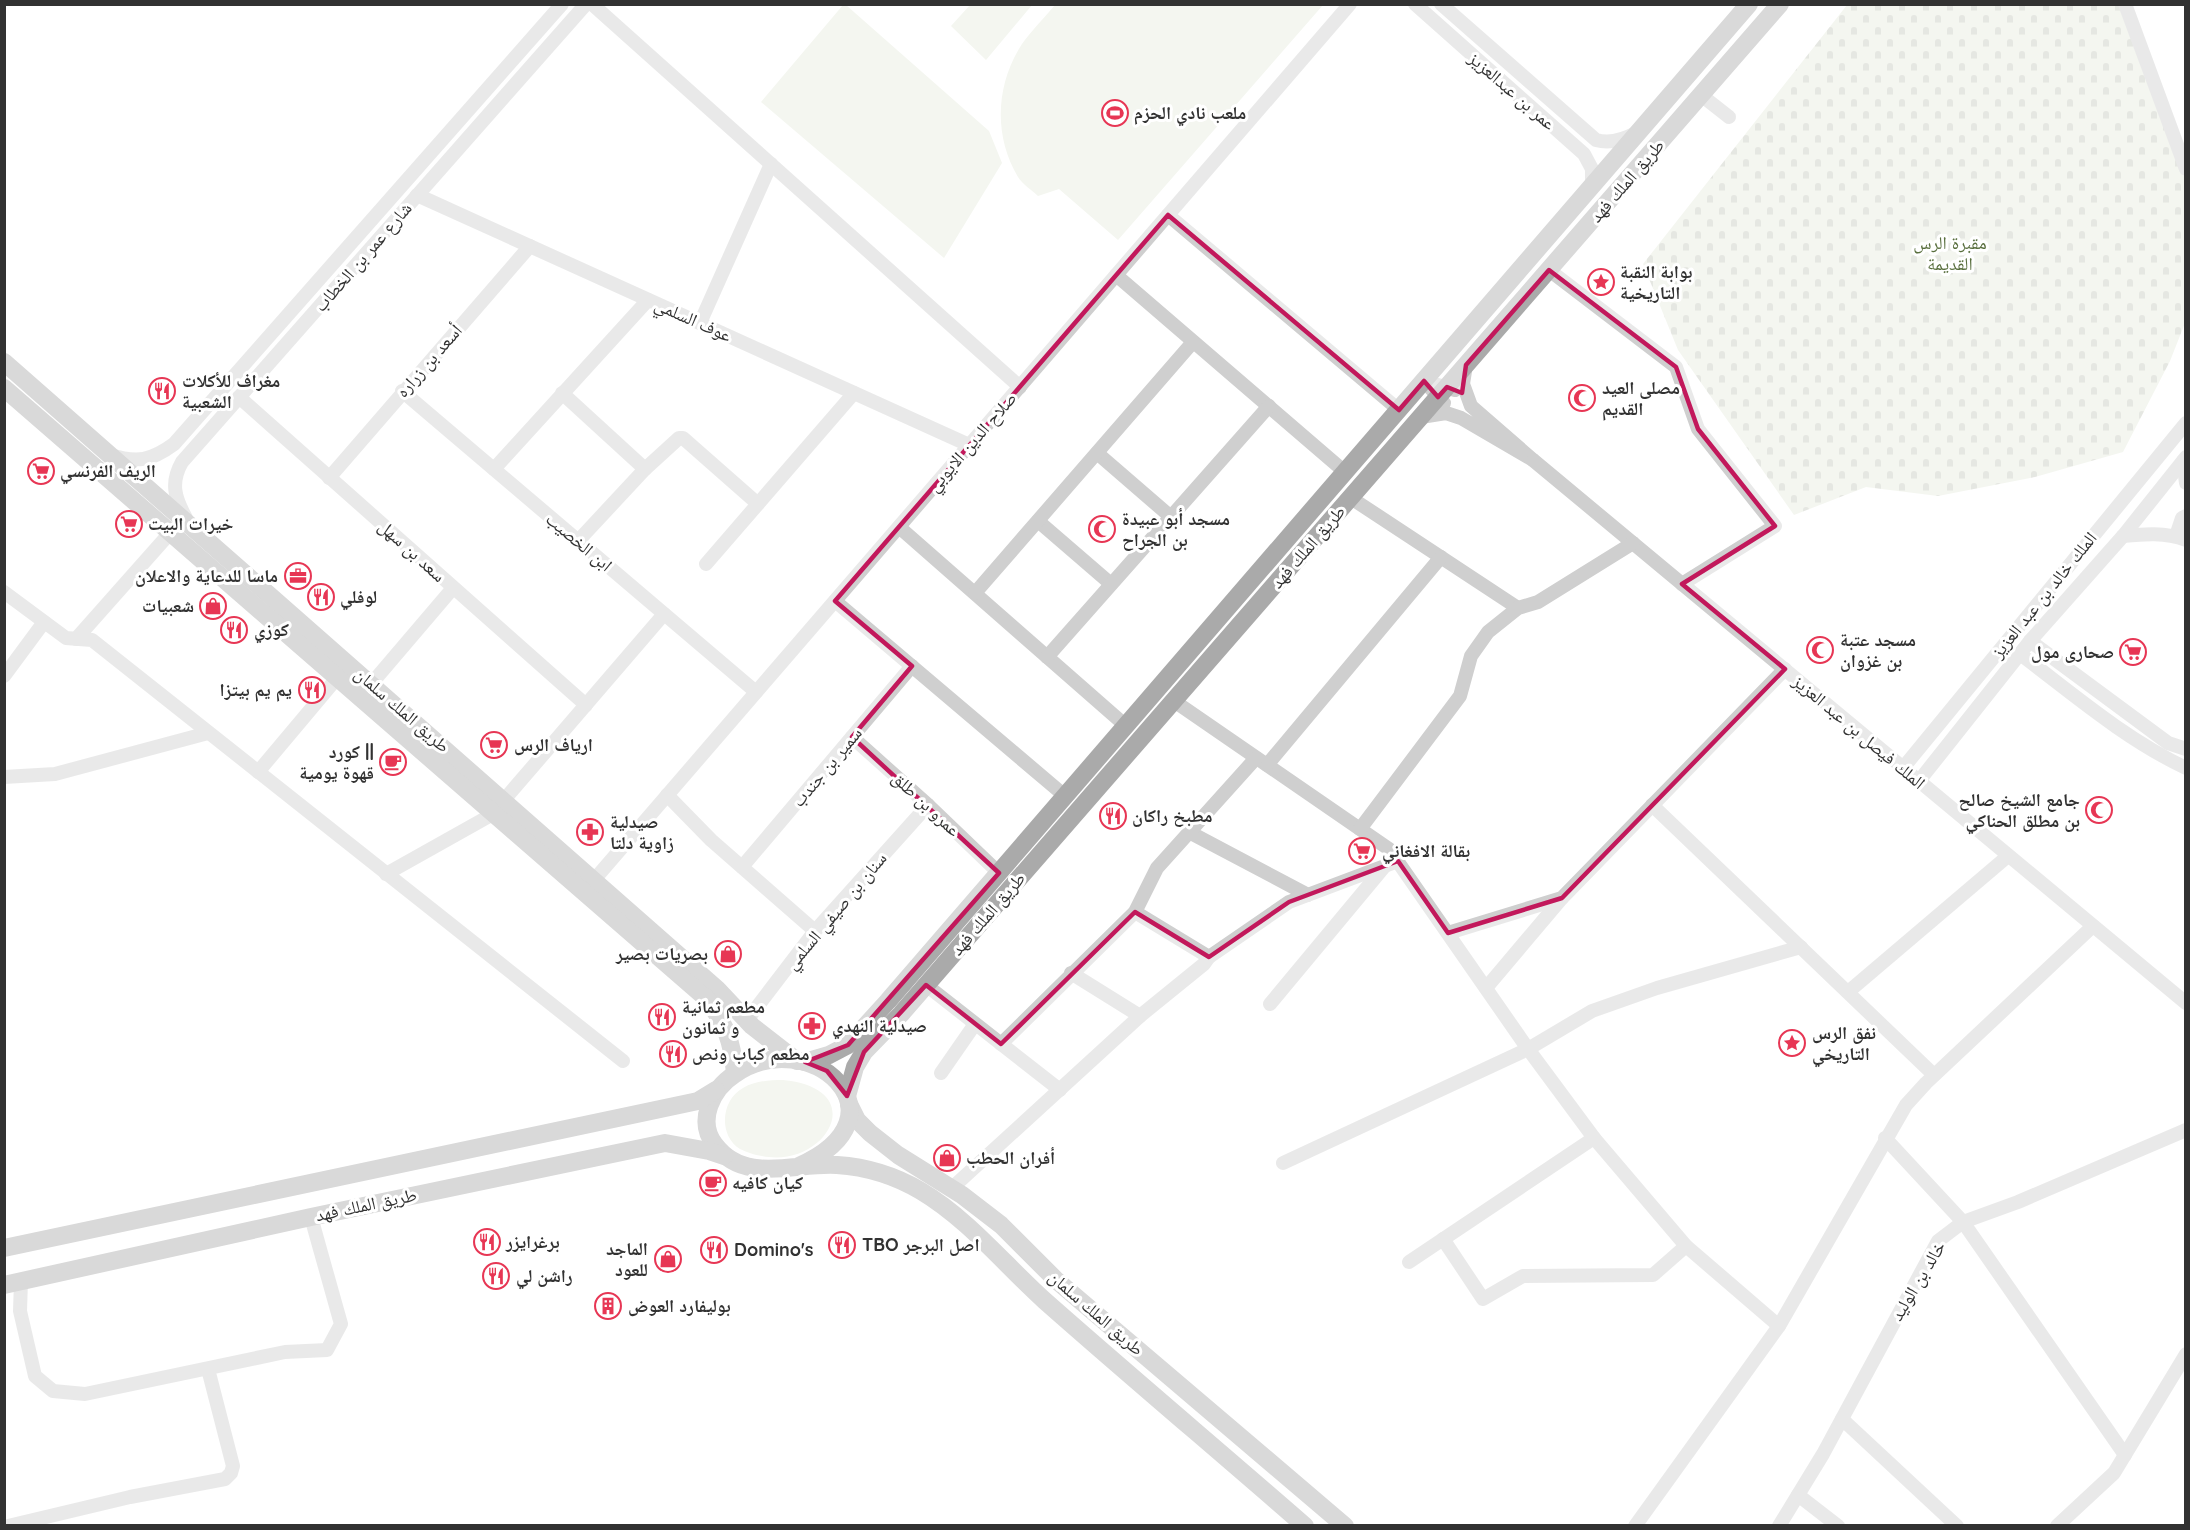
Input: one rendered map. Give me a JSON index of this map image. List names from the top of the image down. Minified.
{"streets":{"main road":["طريق الملك فهد","طريق الملك سلمان"],"street":["عمر بن عبدالعزيز","شارع عمر بن الخطاب","عوف السلمي","أسعد بن زراره","صلاح الدين الايوبي","ابن الخصيب","سعد بن سهل","الملك خالد بن عبد العزيز","الملك فيصل بن عبد العزيز","سمير بن جندب","عمرو بن طلق","سنان بن صيفي السلمي","خالد بن الوليد"]},"crossings":[["عمر بن عبدالعزيز","طريق الملك فهد"],["طريق الملك فهد","طريق الملك سلمان"],["طريق الملك فهد","عمرو بن طلق"],["شارع عمر بن الخطاب","عوف السلمي"],["شارع عمر بن الخطاب","سعد بن سهل"],["شارع عمر بن الخطاب","طريق الملك سلمان"],["عوف السلمي","أسعد بن زراره"],["عوف السلمي","صلاح الدين الايوبي"],["أسعد بن زراره","ابن الخصيب"],["أسعد بن زراره","سعد بن سهل"],["صلاح الدين الايوبي","ابن الخصيب"],["صلاح الدين الايوبي","طريق الملك سلمان"],["الملك خالد بن عبد العزيز","الملك فيصل بن عبد العزيز"],["طريق الملك سلمان","سنان بن صيفي السلمي"],["سمير بن جندب","عمرو بن طلق"],["عمرو بن طلق","سنان بن صيفي السلمي"]],"parks":["مقبرة الرس القديمة"],"places":{"sports":["ملعب نادي الحزم"],"place":["بوابة النقبة التاريخية","نفق الرس التاريخي"],"restaurant":["مغراف للأكلات الشعبية","لوفلي","كوزي","يم يم بيتزا","مطبخ راكان","مطعم ثمانية و ثمانون","مطعم كباب ونص","برغرايزر","TBO اصل البرجر","Domino's","راشن لي"],"mosque":["مصلى العيد القديم","مسجد أبو عبيدة بن الجراح","مسجد عتبة بن غزوان","جامع الشيخ صالح بن مطلق الحناكي"],"supermarket":["الريف الفرنسي","خيرات البيت","صحارى مول","ارياف الرس","بقالة الافغاني"],"office":["ماسا للدعاية والاعلان"],"shop":["شعبيات","بصريات بصير","أفران الحطب","الماجد للعود"],"cafe":["كورد || قهوة يومية","كيان كافيه"],"pharmacy":["صيدلية زاوية دلتا","صيدلية النهدي"],"building":["بوليفارد العوض"]}}
